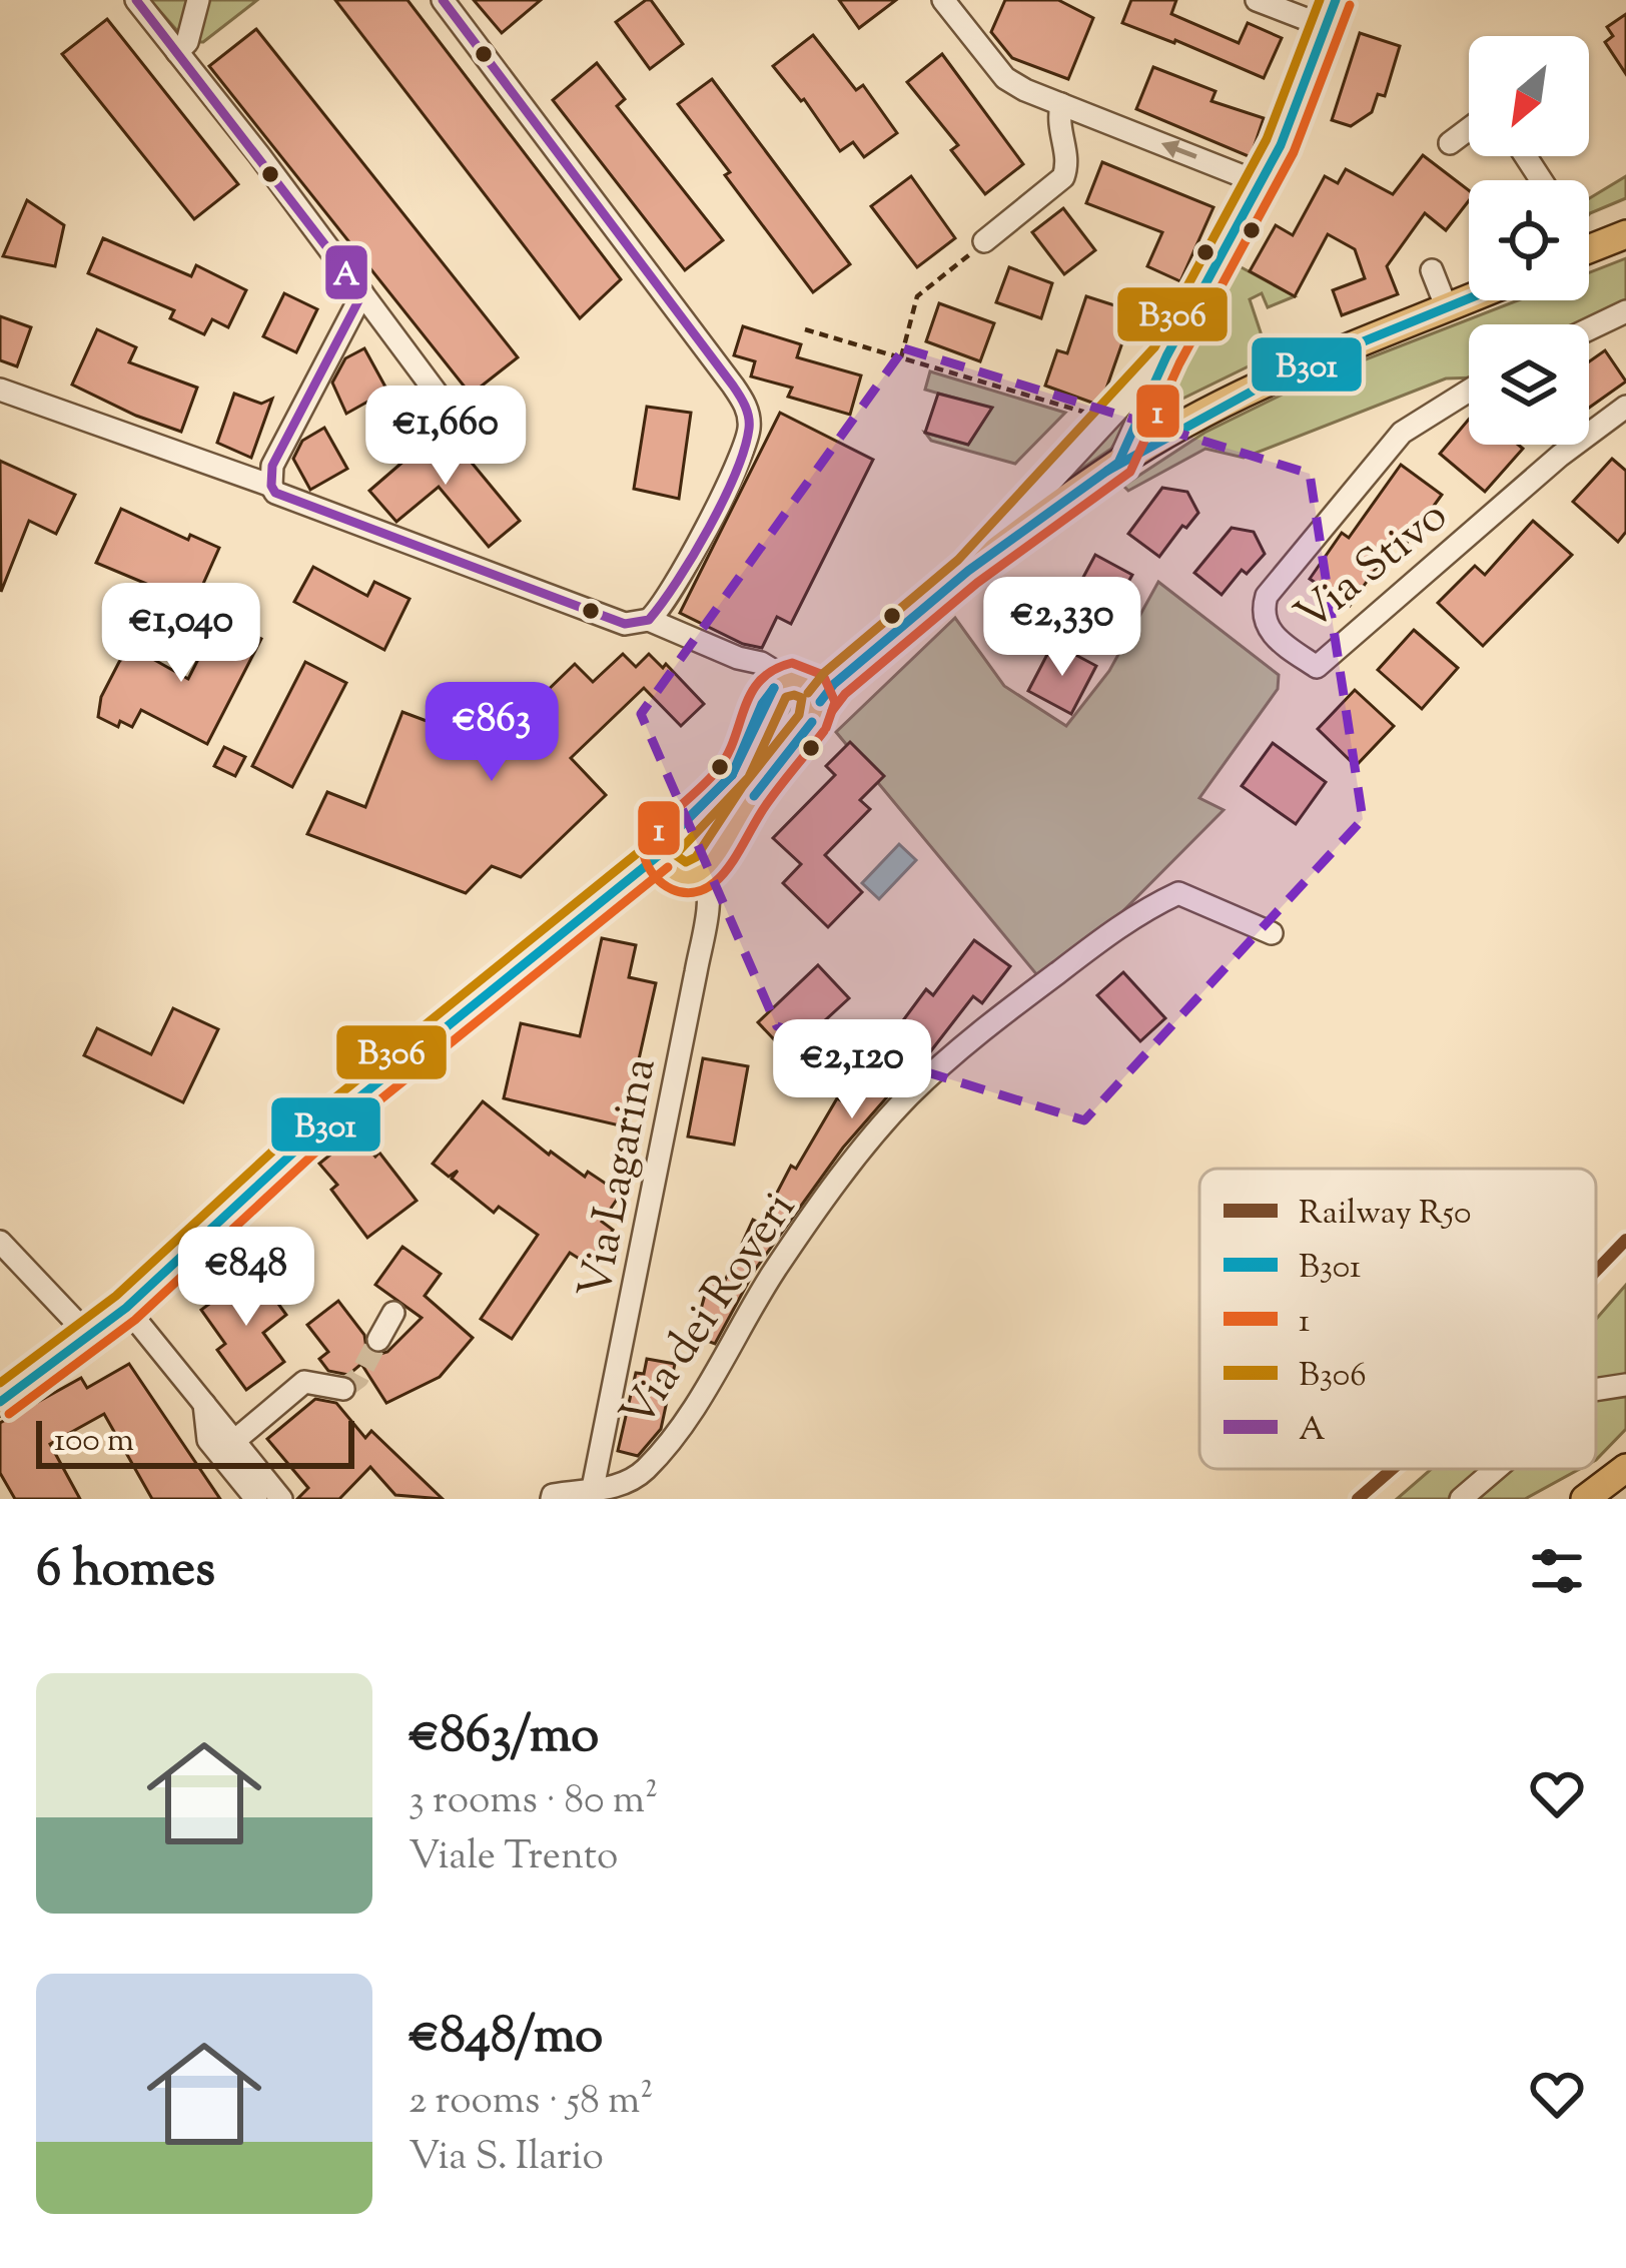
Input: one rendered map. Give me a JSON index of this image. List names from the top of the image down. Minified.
{"streets":{"street":["Via Stivo","Via Lagarina","Via dei Roveri"]},"crossings":[["Via Lagarina","Via dei Roveri"]],"lines":["transit line B301","transit line B306","transit line A","transit line 1","rail line R50"],"legend":["Railway R50","B301","1","B306","A"],"scale_bar":"100 m","north":"bottom left","page":{"price":["€1,660","€2,330","€1,040","€863","€2,120","€848"],"scale":"100 m","heading":"6 homes","list":[{"name":"€863/mo","note":"3 rooms · 80 m² · Viale Trento"},{"name":"€848/mo","note":"2 rooms · 58 m² · Via S. Ilario"}]}}
